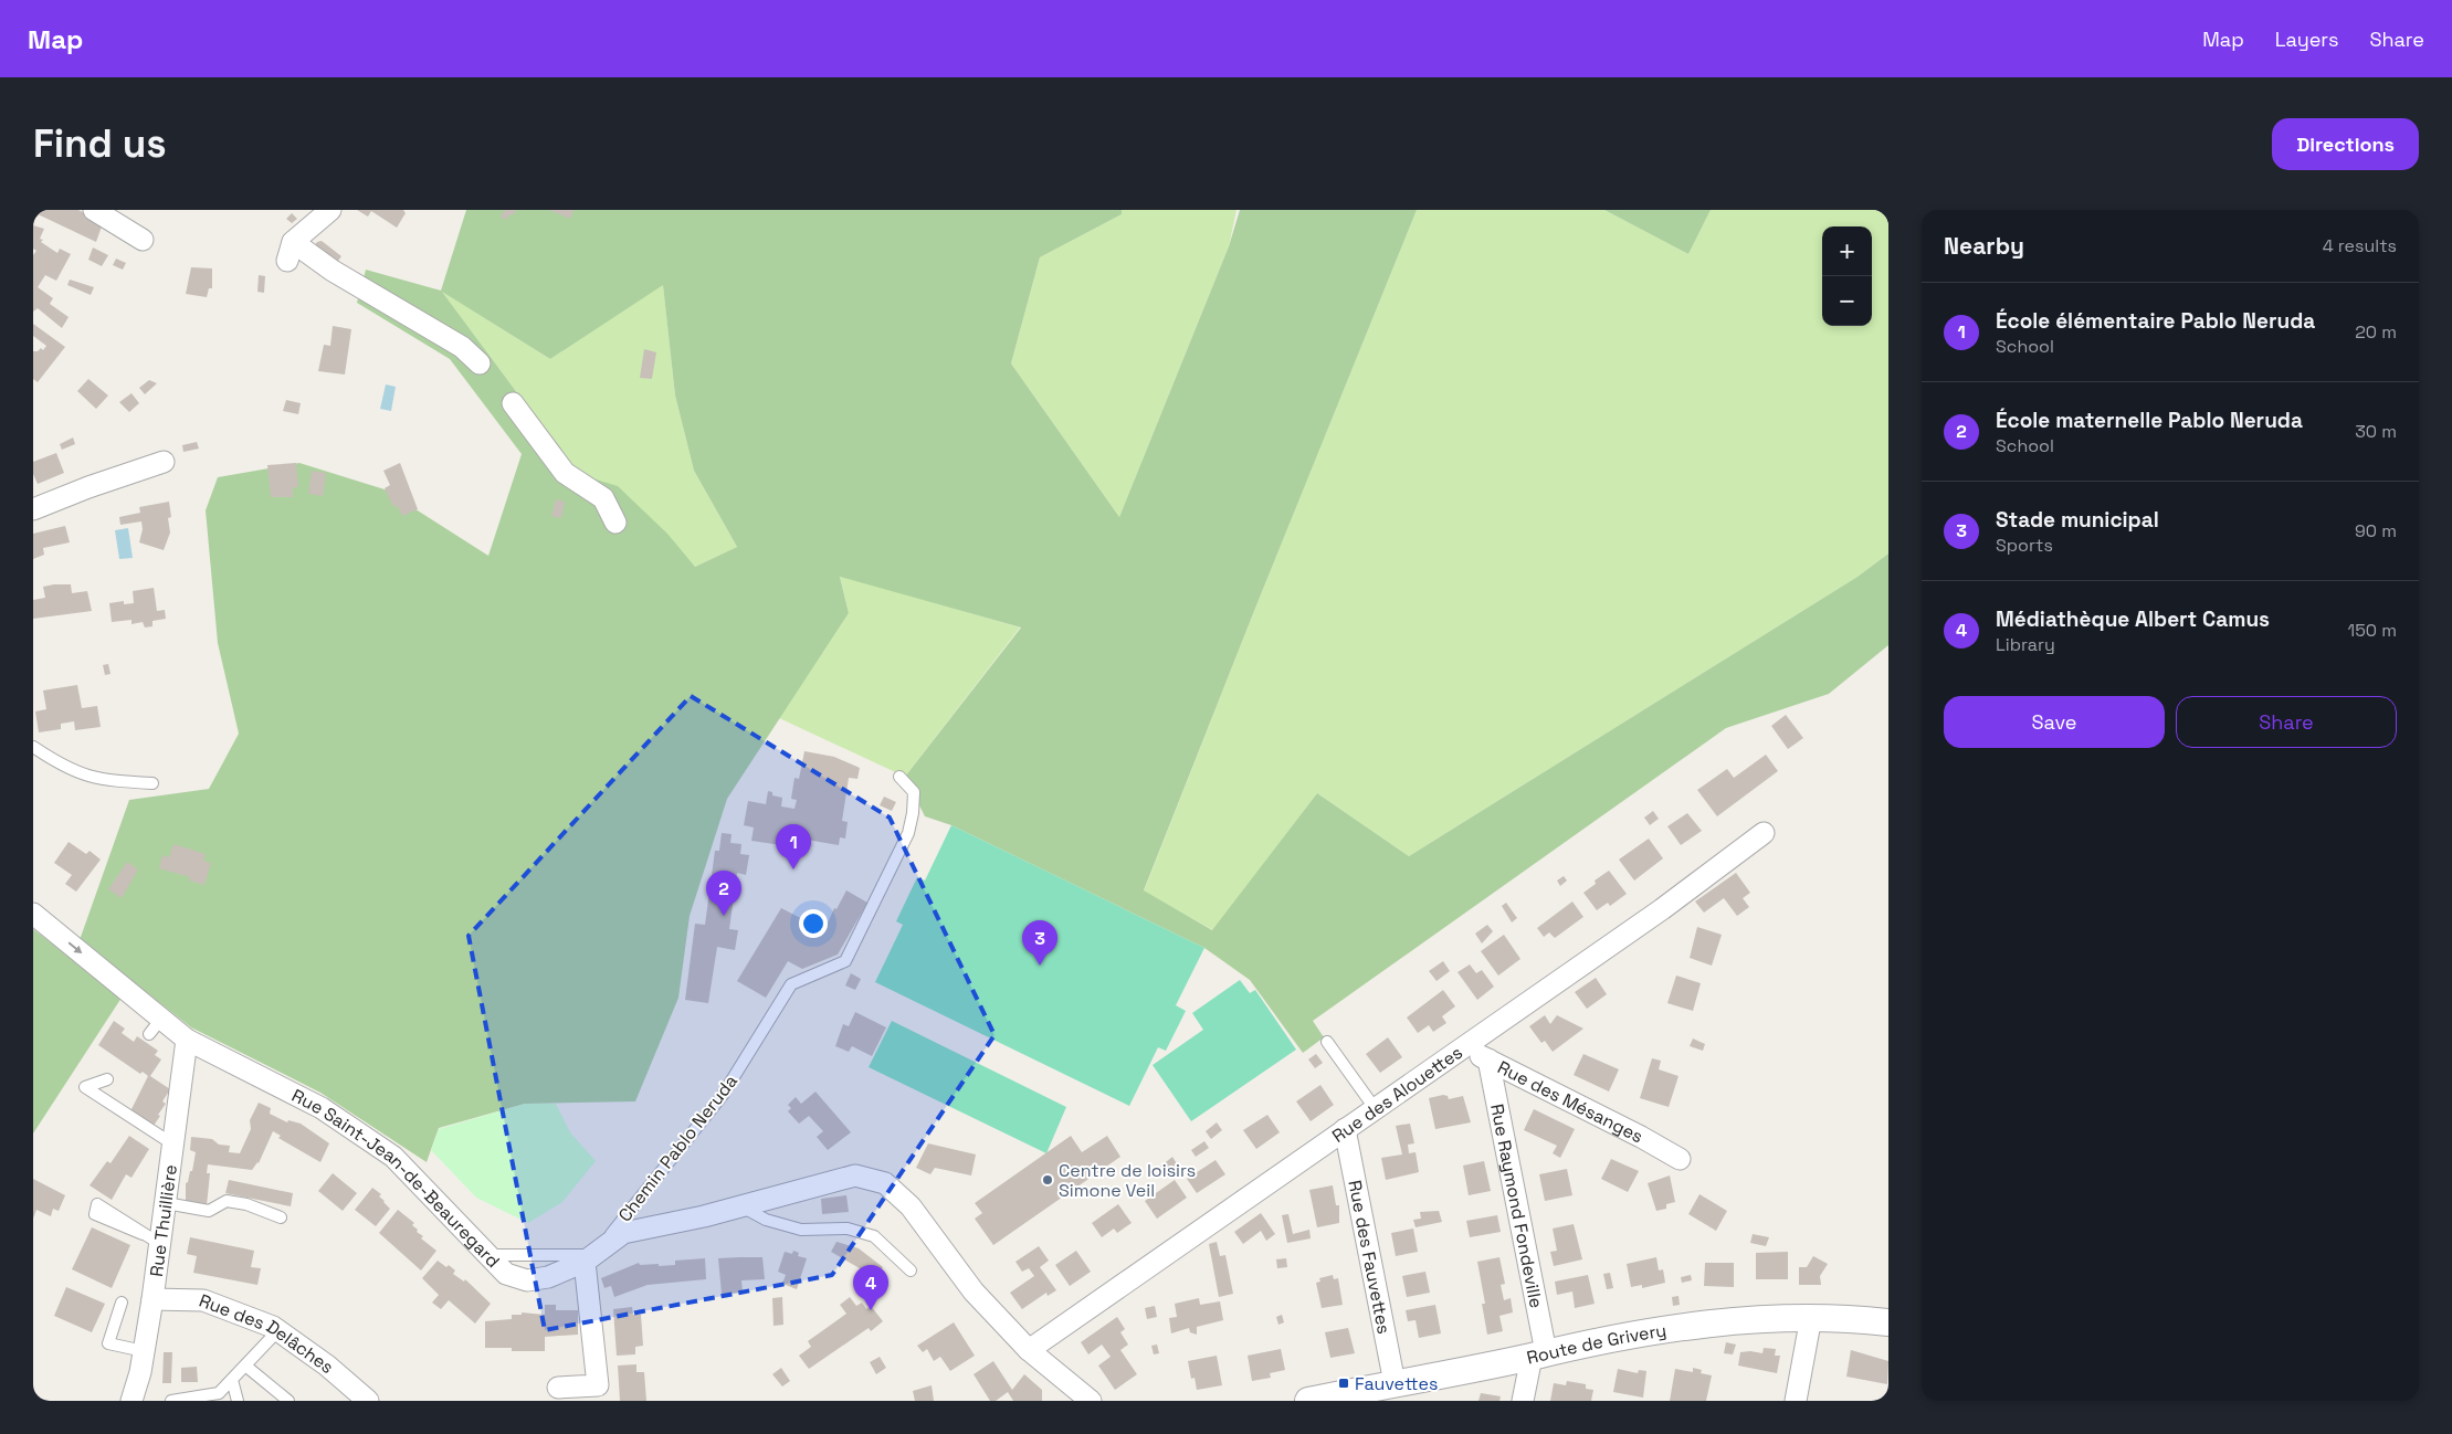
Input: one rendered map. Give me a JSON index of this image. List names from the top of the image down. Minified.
{"streets":{"street":["Rue des Alouettes","Rue des Mésanges","Rue Saint-Jean-de-Beauregard","Rue Raymond Fondeville","Rue Thuillière","Rue des Fauvettes","Rue des Delâches","Route de Grivery"],"lane":["Chemin Pablo Neruda"]},"crossings":[["Rue des Alouettes","Rue des Mésanges"],["Rue des Alouettes","Rue Saint-Jean-de-Beauregard"],["Rue des Alouettes","Rue des Fauvettes"],["Rue des Mésanges","Rue Raymond Fondeville"],["Chemin Pablo Neruda","Rue Saint-Jean-de-Beauregard"],["Rue Saint-Jean-de-Beauregard","Rue Thuillière"],["Rue Raymond Fondeville","Route de Grivery"],["Rue Thuillière","Rue des Delâches"],["Rue des Fauvettes","Route de Grivery"]],"places":{"other":["Centre de loisirs Simone Veil"],"transit":["Fauvettes"]},"page":{"header":"Map","nav":["Map","Layers","Share"],"buttons":["Directions",["Save","Share"]],"title":"Find us","heading":["Nearby","4 results"],"map_buttons":["+","−"],"list":[{"mark":"1","name":"École élémentaire Pablo Neruda","note":"School","value":"20 m"},{"mark":"2","name":"École maternelle Pablo Neruda","note":"School","value":"30 m"},{"mark":"3","name":"Stade municipal","note":"Sports","value":"90 m"},{"mark":"4","name":"Médiathèque Albert Camus","note":"Library","value":"150 m"}],"pins":["1","2","3","4"]}}
